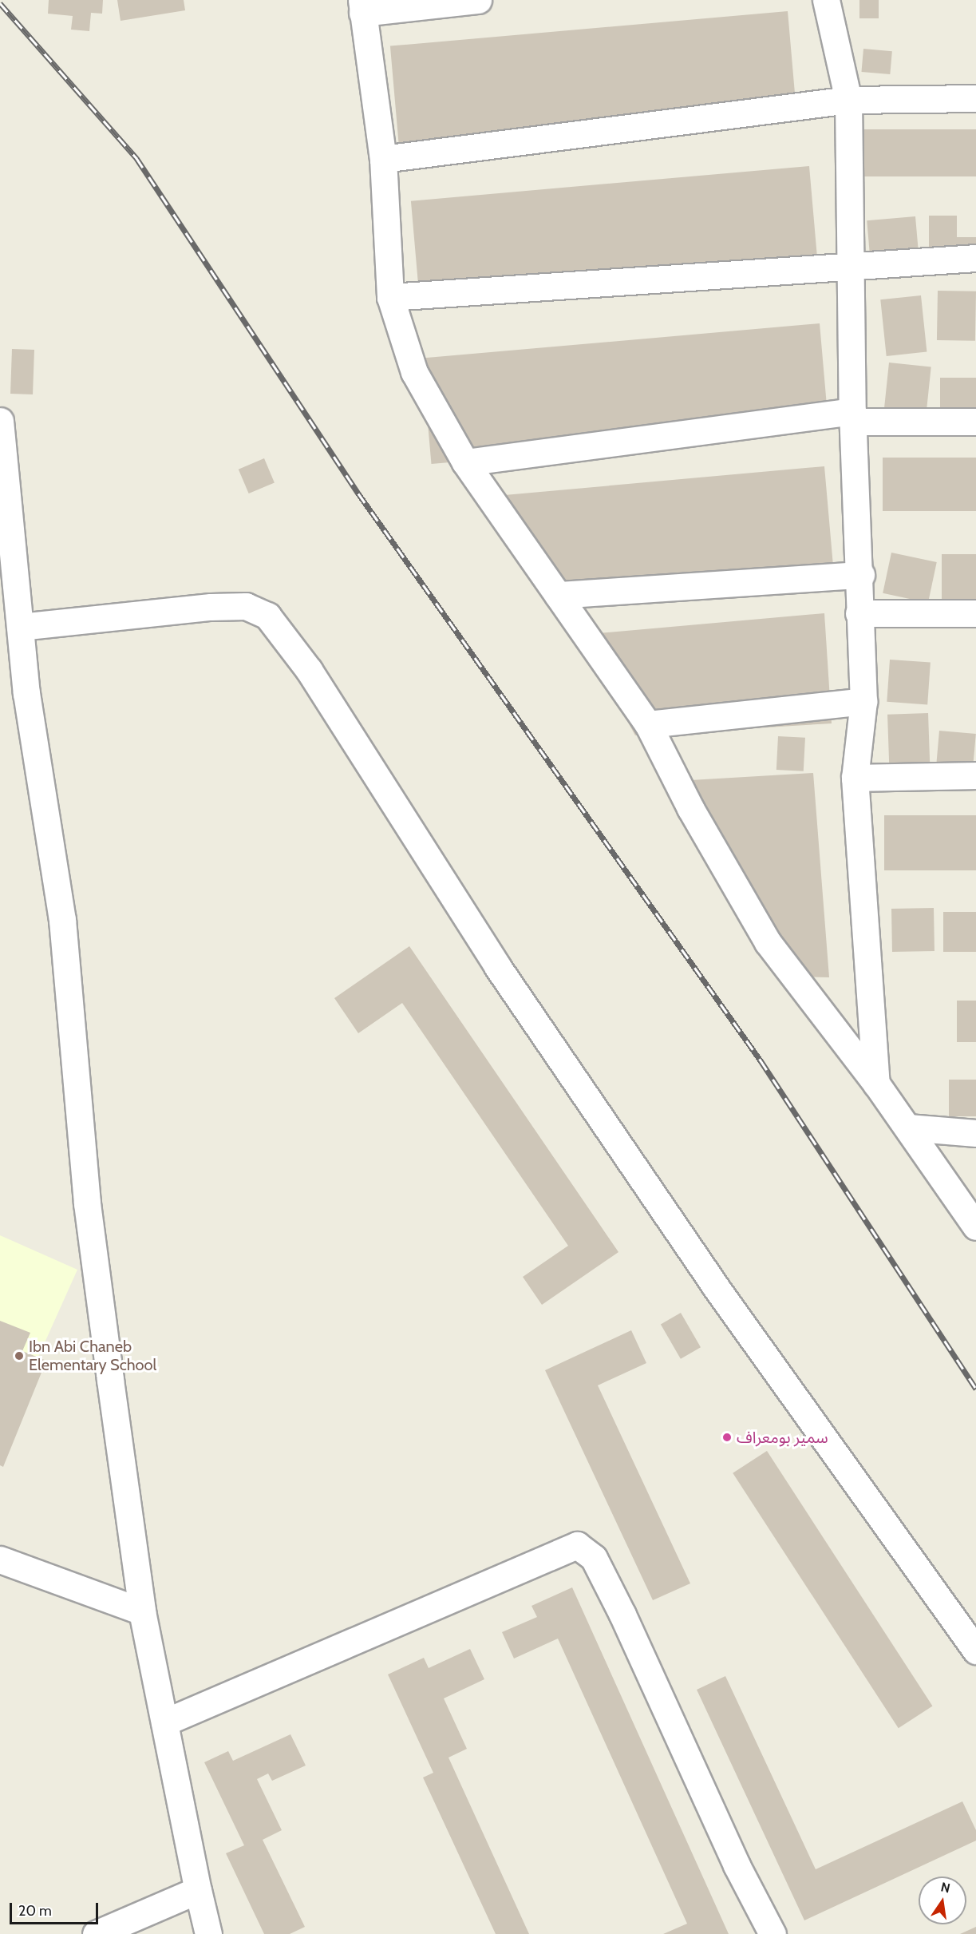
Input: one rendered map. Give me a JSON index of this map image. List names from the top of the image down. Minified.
{"places":["Ibn Abi Chaneb Elementary School","سمير بومعراف"],"scale_bar":"20 m","north":"top"}
